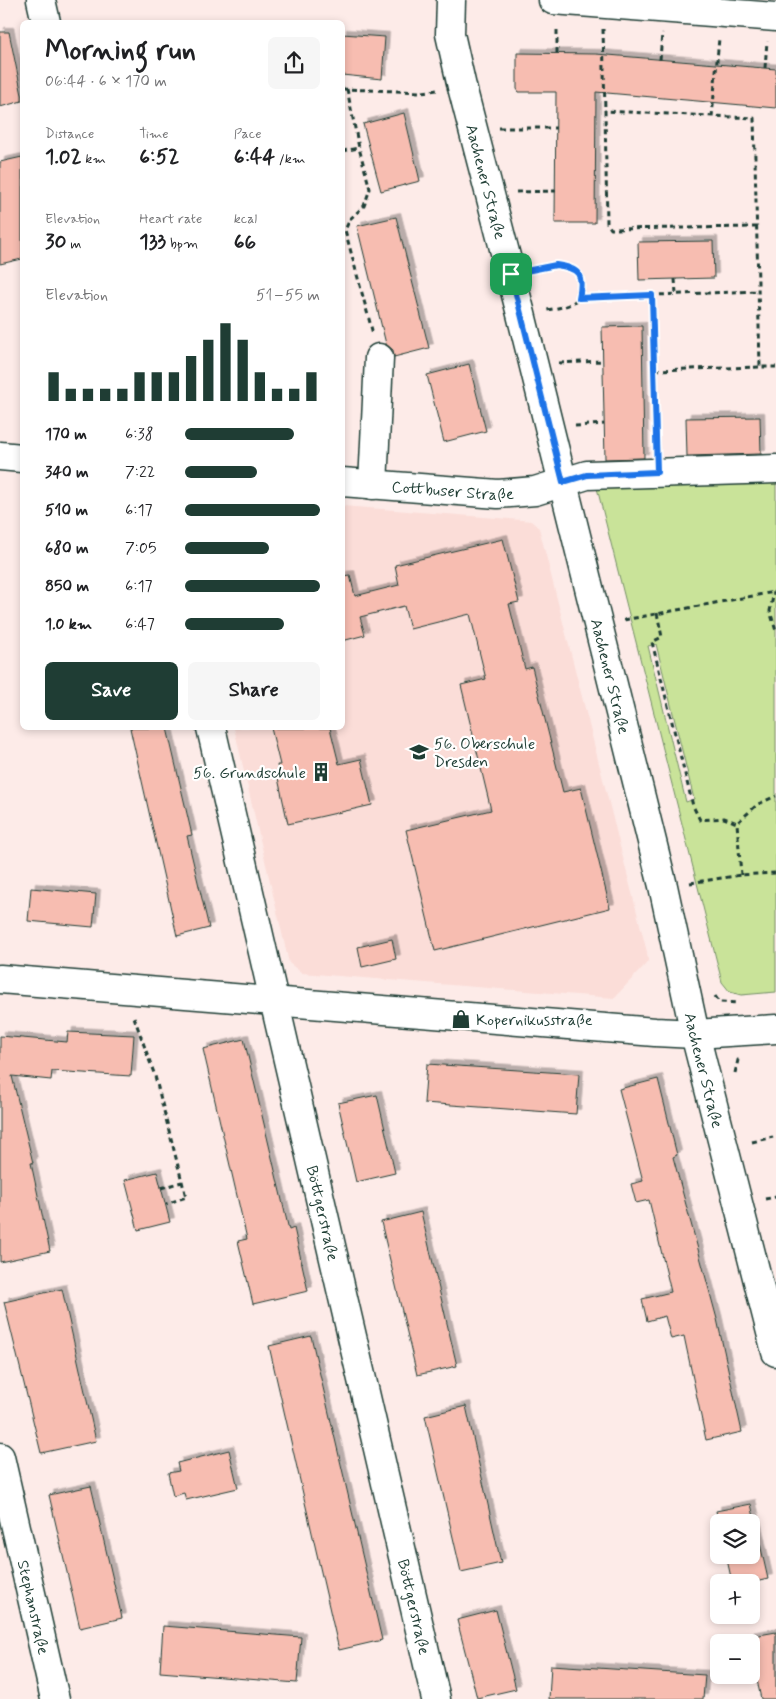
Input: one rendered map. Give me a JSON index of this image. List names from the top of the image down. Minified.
{"streets":{"street":["Aachener Straße","Cottbuser Straße","Böttgerstraße","Stephanstraße"]},"crossings":[["Aachener Straße","Cottbuser Straße"]],"places":{"school or university":["56. Oberschule Dresden"],"building":["56. Grundschule"],"shop":["Kopernikusstraße"]},"page":{"heading":["Morning run","06:44 · 6 × 170 m"],"stats":[["Distance","1.02 km"],["Time","6:52"],["Pace","6:44 /km"],["Elevation","30 m"],["Heart rate","133 bpm"],["kcal","66"]],"chart":["Elevation","51–55 m"],"list":[{"name":"170 m","note":"6:38"},{"name":"340 m","note":"7:22"},{"name":"510 m","note":"6:17"},{"name":"680 m","note":"7:05"},{"name":"850 m","note":"6:17"},{"name":"1.0 km","note":"6:47"}],"buttons":["Save","Share"],"map_buttons":["+","−"]}}
